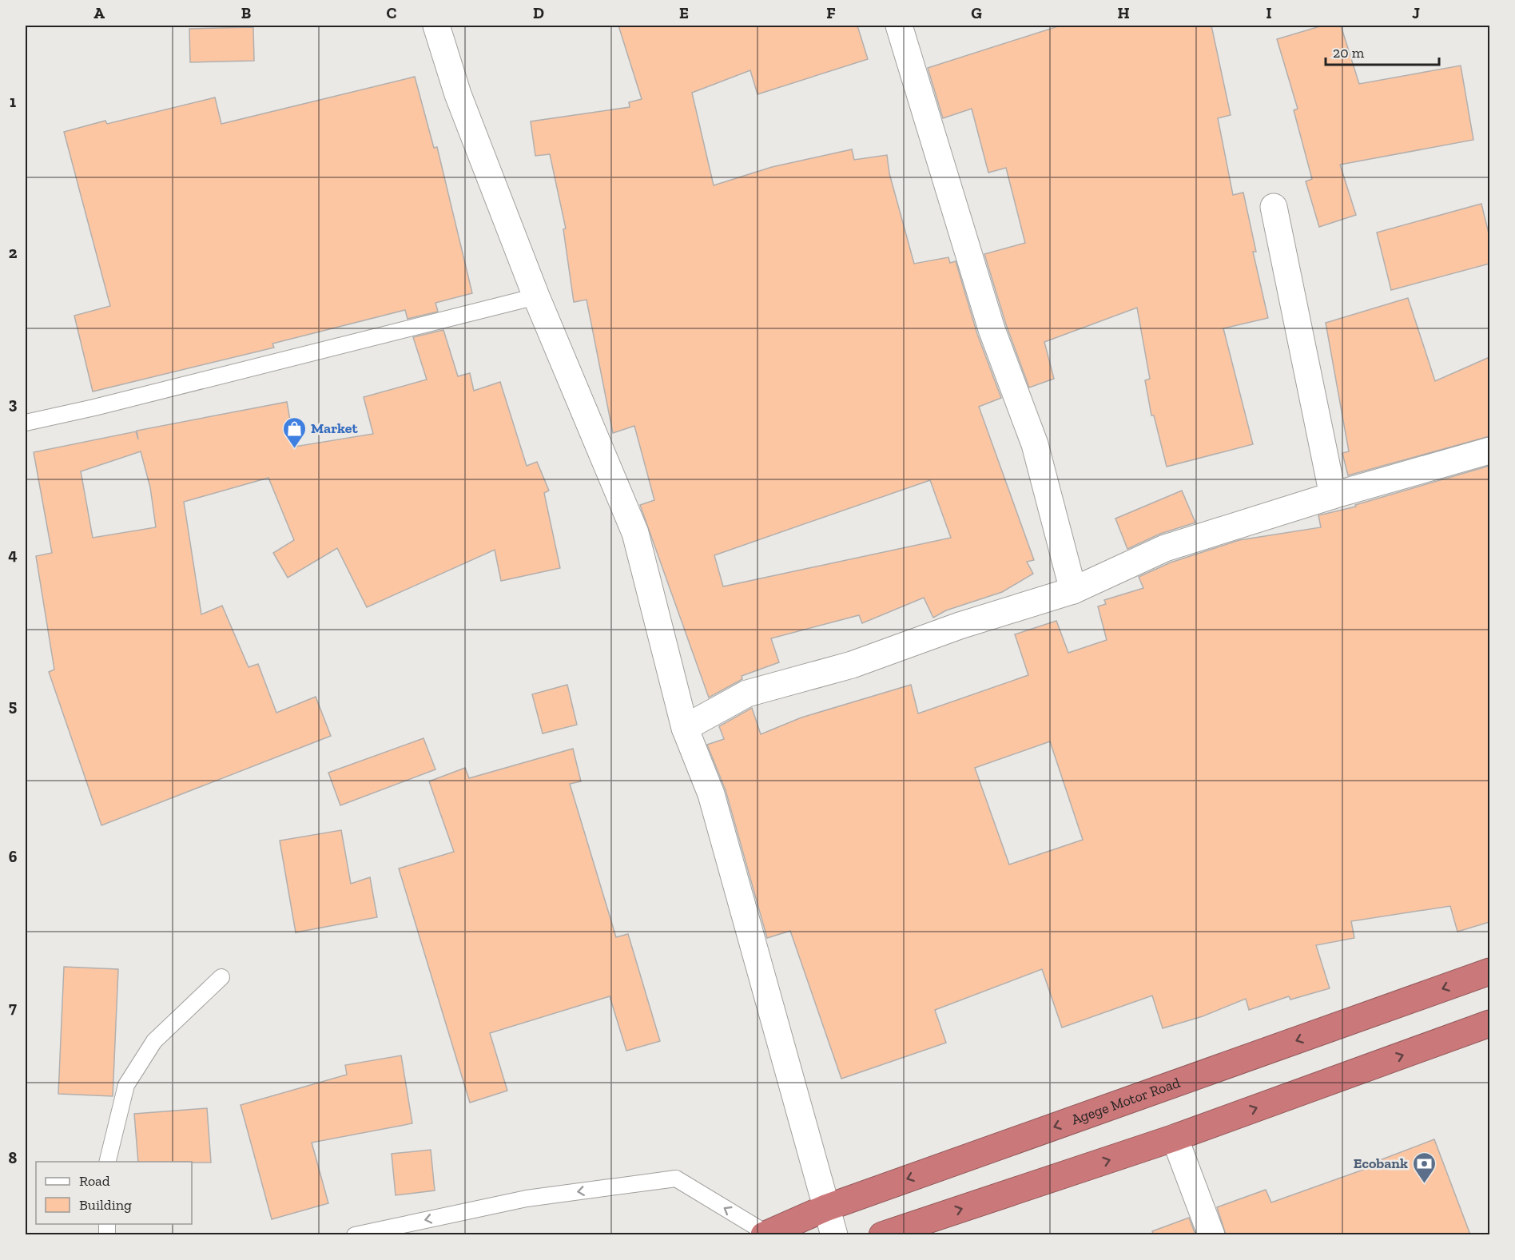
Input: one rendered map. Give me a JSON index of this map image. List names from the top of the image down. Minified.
{"streets":{"highway":["Agege Motor Road"]},"places":{"shop":["Market"],"bank":["Ecobank"]},"legend":["Road","Building"],"scale_bar":"20 m","grid":{"columns":["A","B","C","D","E","F","G","H","I","J"],"rows":["1","2","3","4","5","6","7","8"]}}
